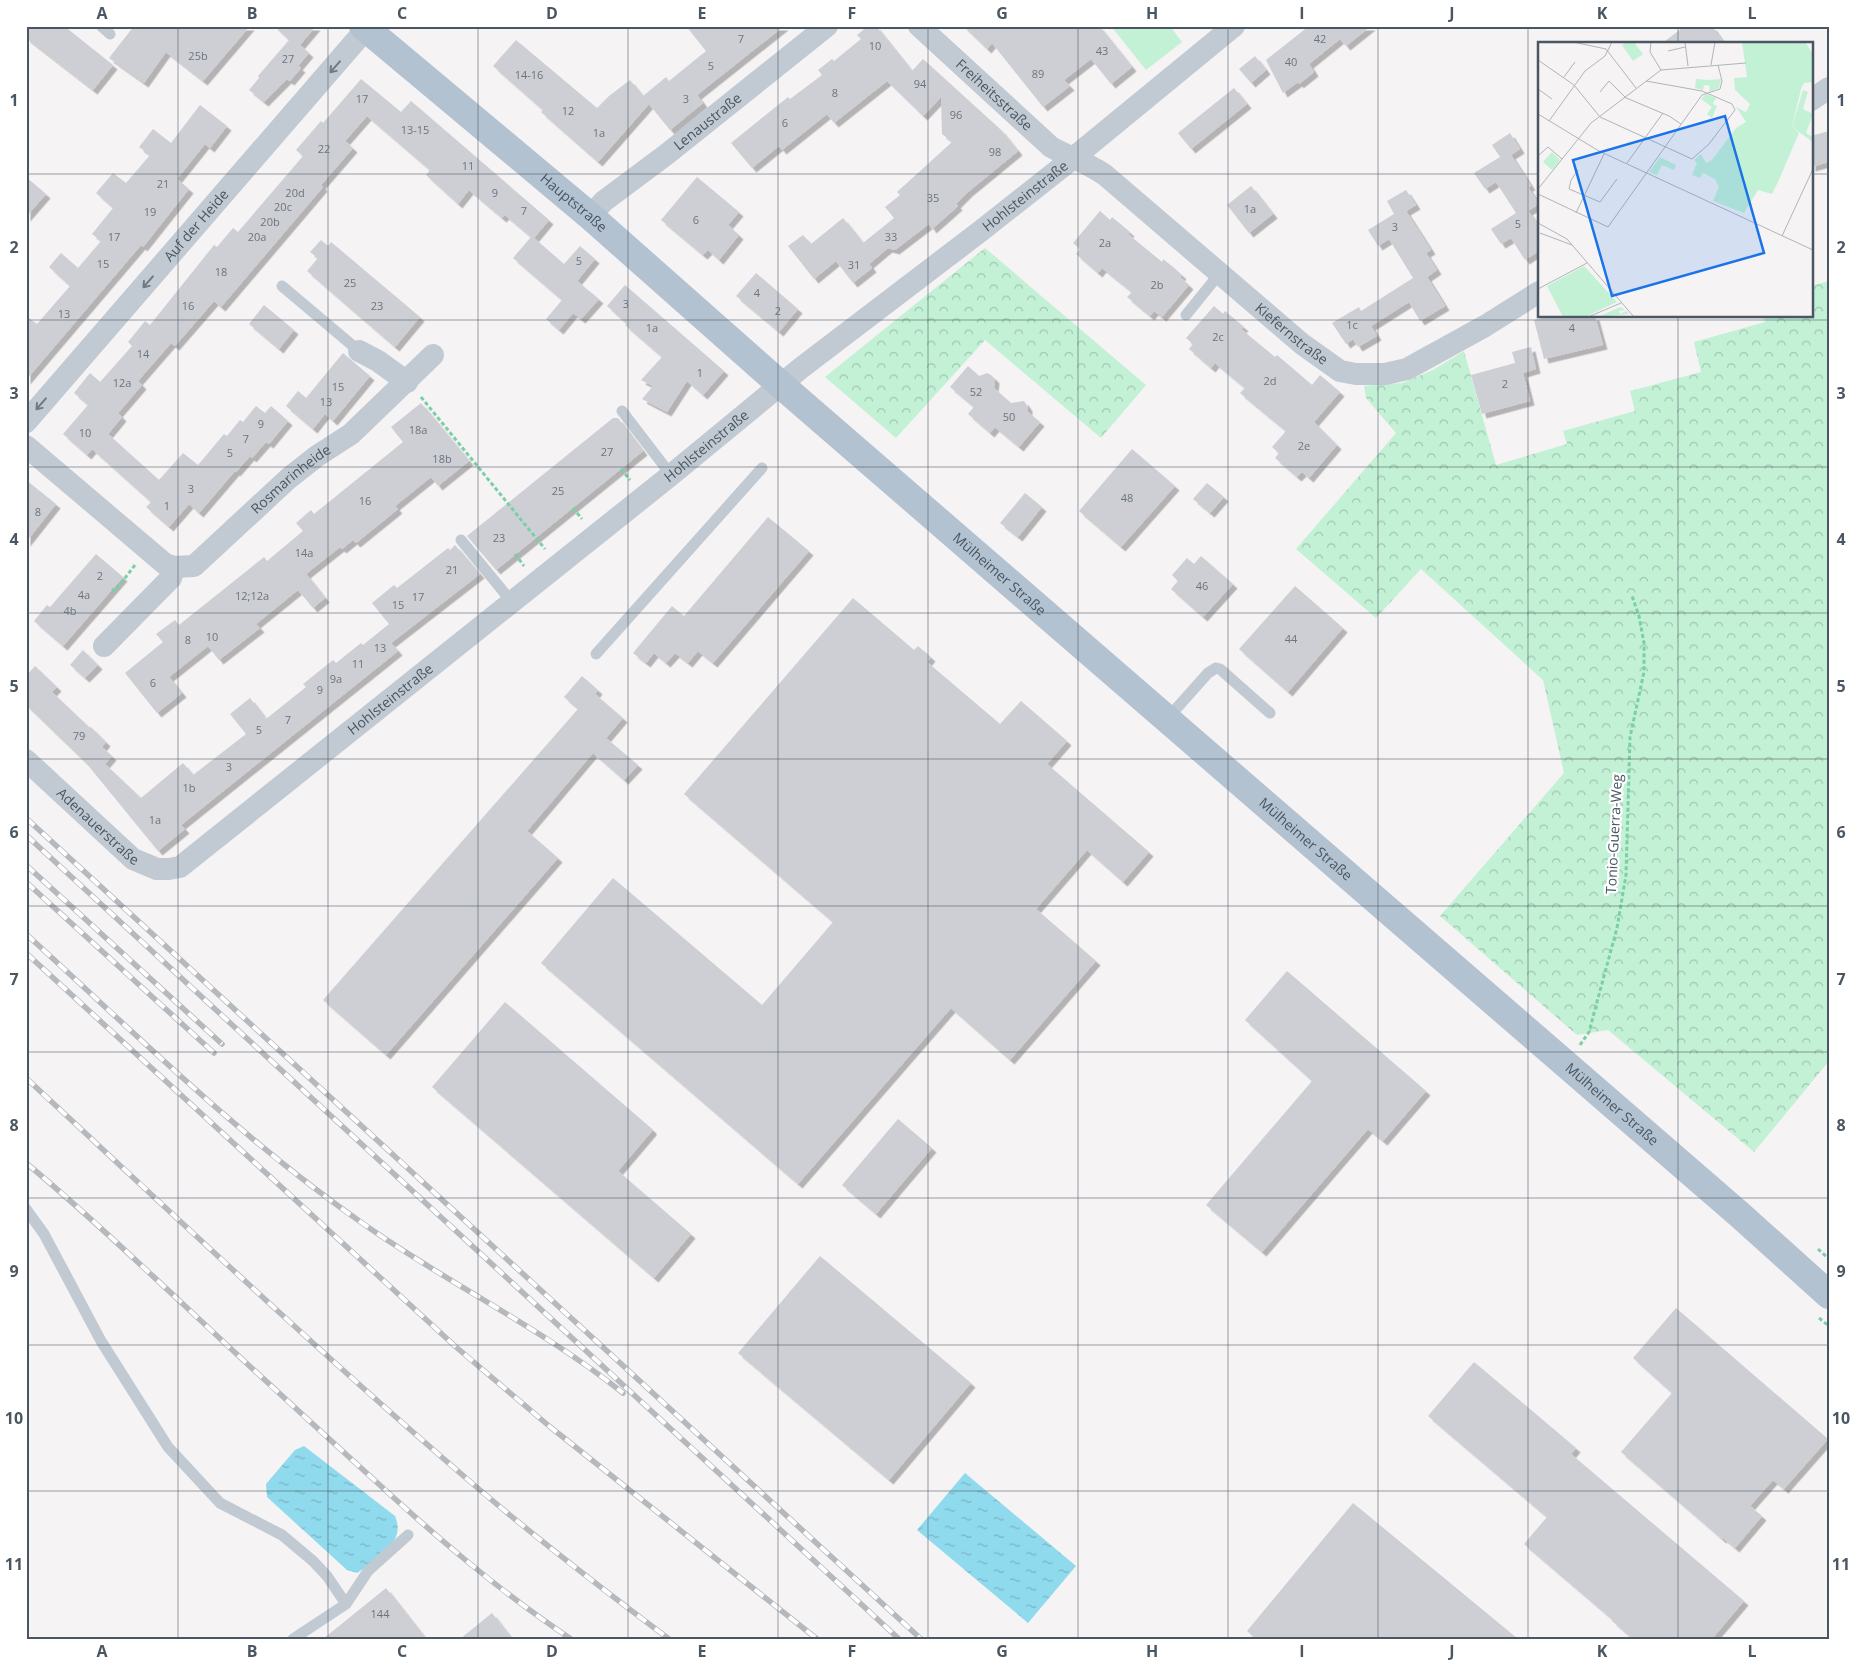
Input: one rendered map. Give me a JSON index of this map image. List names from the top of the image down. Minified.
{"streets":{"main road":["Hauptstraße","Mülheimer Straße"],"street":["Freiheitsstraße","Lenaustraße","Hohlsteinstraße","Auf der Heide","Kiefernstraße","Rosmarinheide","Adenauerstraße"],"path":["Tonio-Guerra-Weg"]},"crossings":[["Freiheitsstraße","Hohlsteinstraße"],["Freiheitsstraße","Kiefernstraße"],["Lenaustraße","Hauptstraße"],["Hohlsteinstraße","Hauptstraße"],["Hohlsteinstraße","Kiefernstraße"],["Hohlsteinstraße","Mülheimer Straße"],["Hohlsteinstraße","Adenauerstraße"],["Hauptstraße","Auf der Heide"],["Hauptstraße","Mülheimer Straße"],["Mülheimer Straße","Tonio-Guerra-Weg"]],"one_way":["Auf der Heide"],"house_numbers":["7","42","10","43","25b","27","40","5","89","14-16","94","8","17","3","12","96","6","13-15","1a","22","98","11","21","20d","9","35","20c","1a","7","19","6","20b","5","3","17","20a","33","2a","5","15","31","18","25","2b","4","3","16","23","2","13","1c","1a","4","2c","14","1","2d","12a","2","15","52","13","50","9","18a","10","7","2e","27","5","18b","3","25","48","16","1","8","23","14a","21","2","46","4a","12;12a","17","15","4b","10","44","8","13","11","9a","6","9","7","5","79","3","1b","1a","144"],"grid":{"columns":["A","B","C","D","E","F","G","H","I","J","K","L"],"rows":["1","2","3","4","5","6","7","8","9","10","11"]}}
